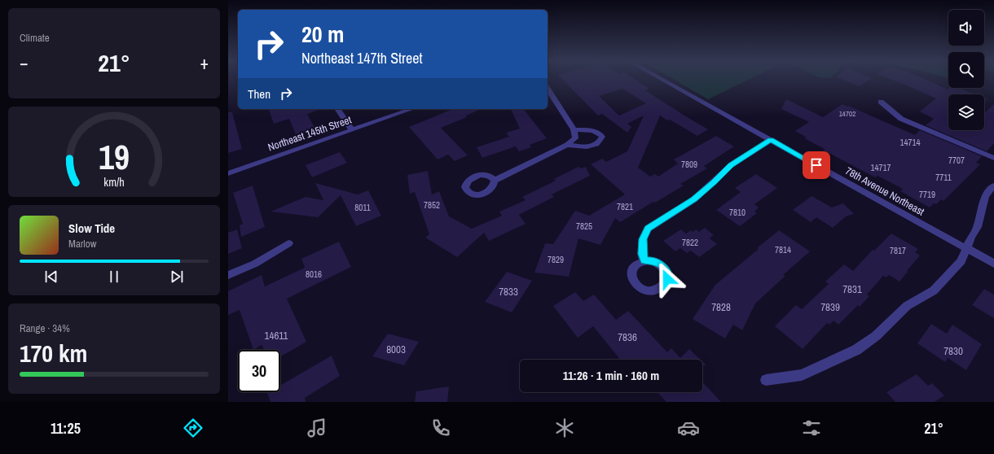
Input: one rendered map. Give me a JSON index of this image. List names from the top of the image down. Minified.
{"streets":{"street":["Northeast 145th Street","78th Avenue Northeast"]},"house_numbers":["14702","14714","7707","7809","14717","7711","7719","7852","7821","8011","7810","7825","7822","7814","7817","7829","8016","7831","7833","7828","7839","14611","7836","8003","7830"],"page":{"tile":["Climate",["Range · 34%","170 km"]],"turn":["20 m","Northeast 147th Street"],"heat":["−","21°","+"],"then":"Then","song":["Slow Tide","Marlow"],"limit":"30","trip":"11:26 · 1 min · 160 m","tabs":["11:25","21°"],"gauge":["19","km/h"]}}
